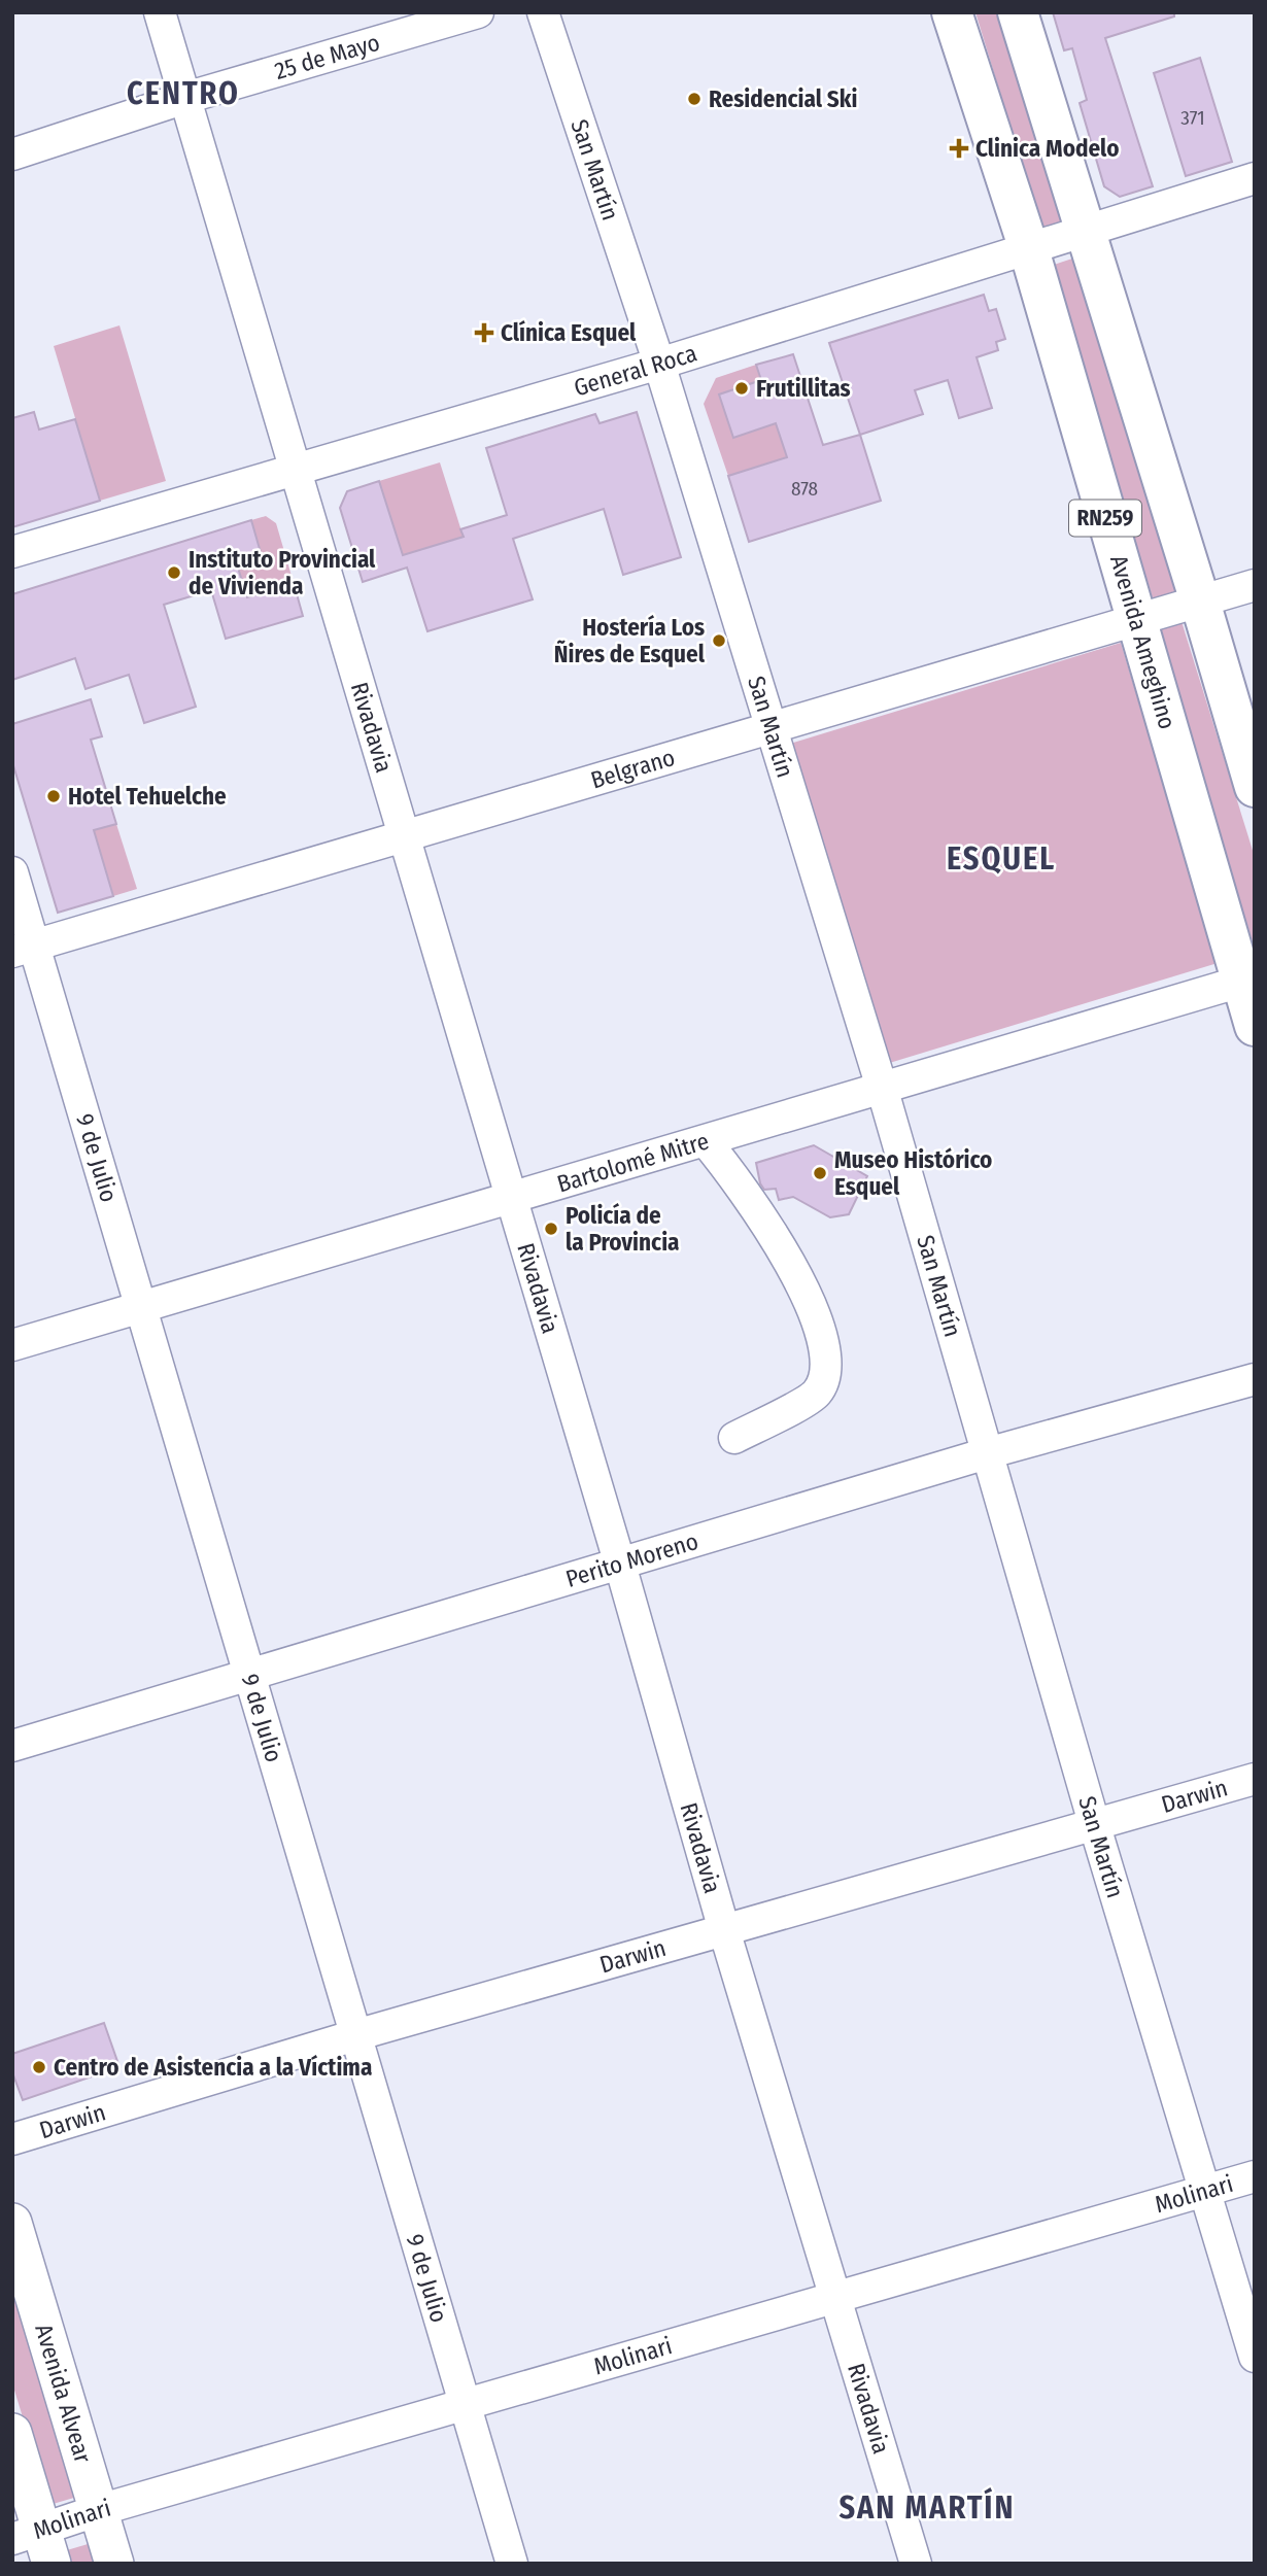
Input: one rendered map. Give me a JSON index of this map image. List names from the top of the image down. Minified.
{"streets":{"highway":["RN259","Avenida Ameghino"],"main road":["Avenida Alvear"],"street":["25 de Mayo","San Martín","General Roca","Rivadavia","Belgrano","9 de Julio","Bartolomé Mitre","Perito Moreno","Darwin","Molinari"]},"crossings":[["25 de Mayo","Rivadavia"],["San Martín","General Roca"],["San Martín","Belgrano"],["San Martín","Bartolomé Mitre"],["San Martín","Perito Moreno"],["San Martín","Darwin"],["San Martín","Molinari"],["General Roca","RN259"],["General Roca","Avenida Ameghino"],["General Roca","Rivadavia"],["RN259","Belgrano"],["Avenida Ameghino","Belgrano"],["Avenida Ameghino","Bartolomé Mitre"],["Rivadavia","Belgrano"],["Rivadavia","Bartolomé Mitre"],["Rivadavia","Perito Moreno"],["Rivadavia","Darwin"],["Rivadavia","Molinari"],["Belgrano","9 de Julio"],["9 de Julio","Bartolomé Mitre"],["9 de Julio","Perito Moreno"],["9 de Julio","Darwin"],["9 de Julio","Molinari"],["Molinari","Avenida Alvear"]],"districts":["CENTRO","ESQUEL","SAN MARTÍN"],"places":{"other":["Residencial Ski","Frutillitas","Instituto Provincial de Vivienda","Hostería Los Ñires de Esquel","Hotel Tehuelche","Museo Histórico Esquel","Policía de la Provincia","Centro de Asistencia a la Víctima"],"health":["Clinica Modelo","Clínica Esquel"]},"house_numbers":["371","878"]}
